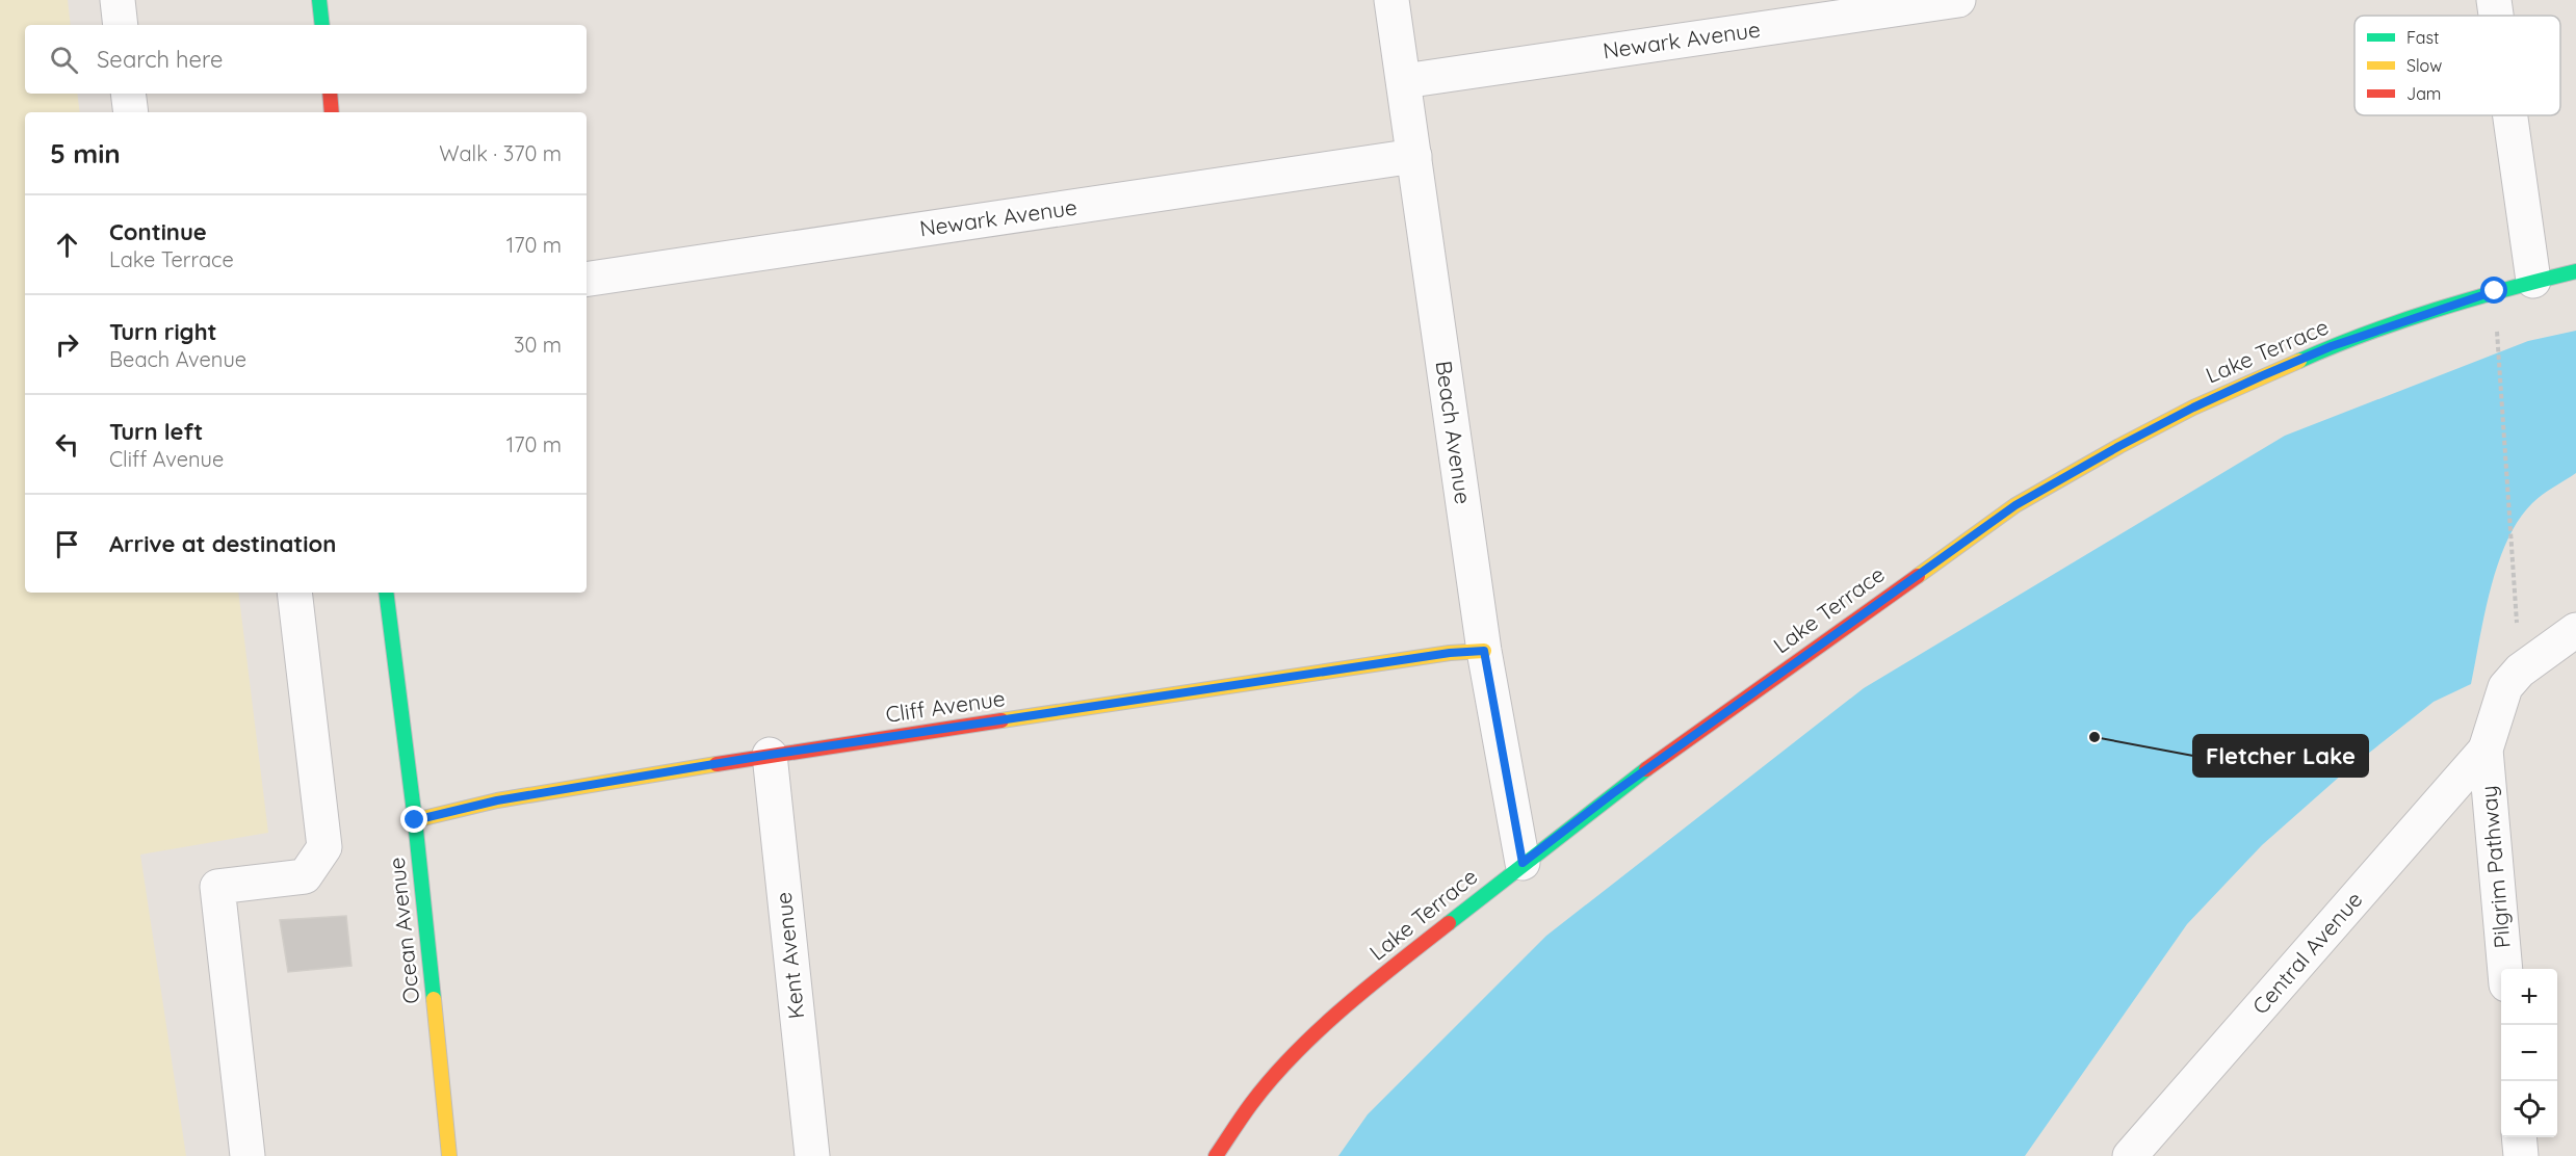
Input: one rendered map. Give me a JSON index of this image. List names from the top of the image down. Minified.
{"streets":{"street":["Newark Avenue","Lake Terrace","Beach Avenue","Cliff Avenue","Pilgrim Pathway","Ocean Avenue","Central Avenue","Kent Avenue"]},"crossings":[["Newark Avenue","Beach Avenue"],["Lake Terrace","Beach Avenue"],["Beach Avenue","Cliff Avenue"],["Cliff Avenue","Ocean Avenue"],["Cliff Avenue","Kent Avenue"],["Pilgrim Pathway","Central Avenue"]],"places":["Fletcher Lake"],"legend":["Fast","Slow","Jam"],"page":{"search":"Search here","heading":["5 min","Walk · 370 m"],"list":[["Continue","Lake Terrace","170 m"],["Turn right","Beach Avenue","30 m"],["Turn left","Cliff Avenue","170 m"],"Arrive at destination"],"map_buttons":["+","−"]}}
